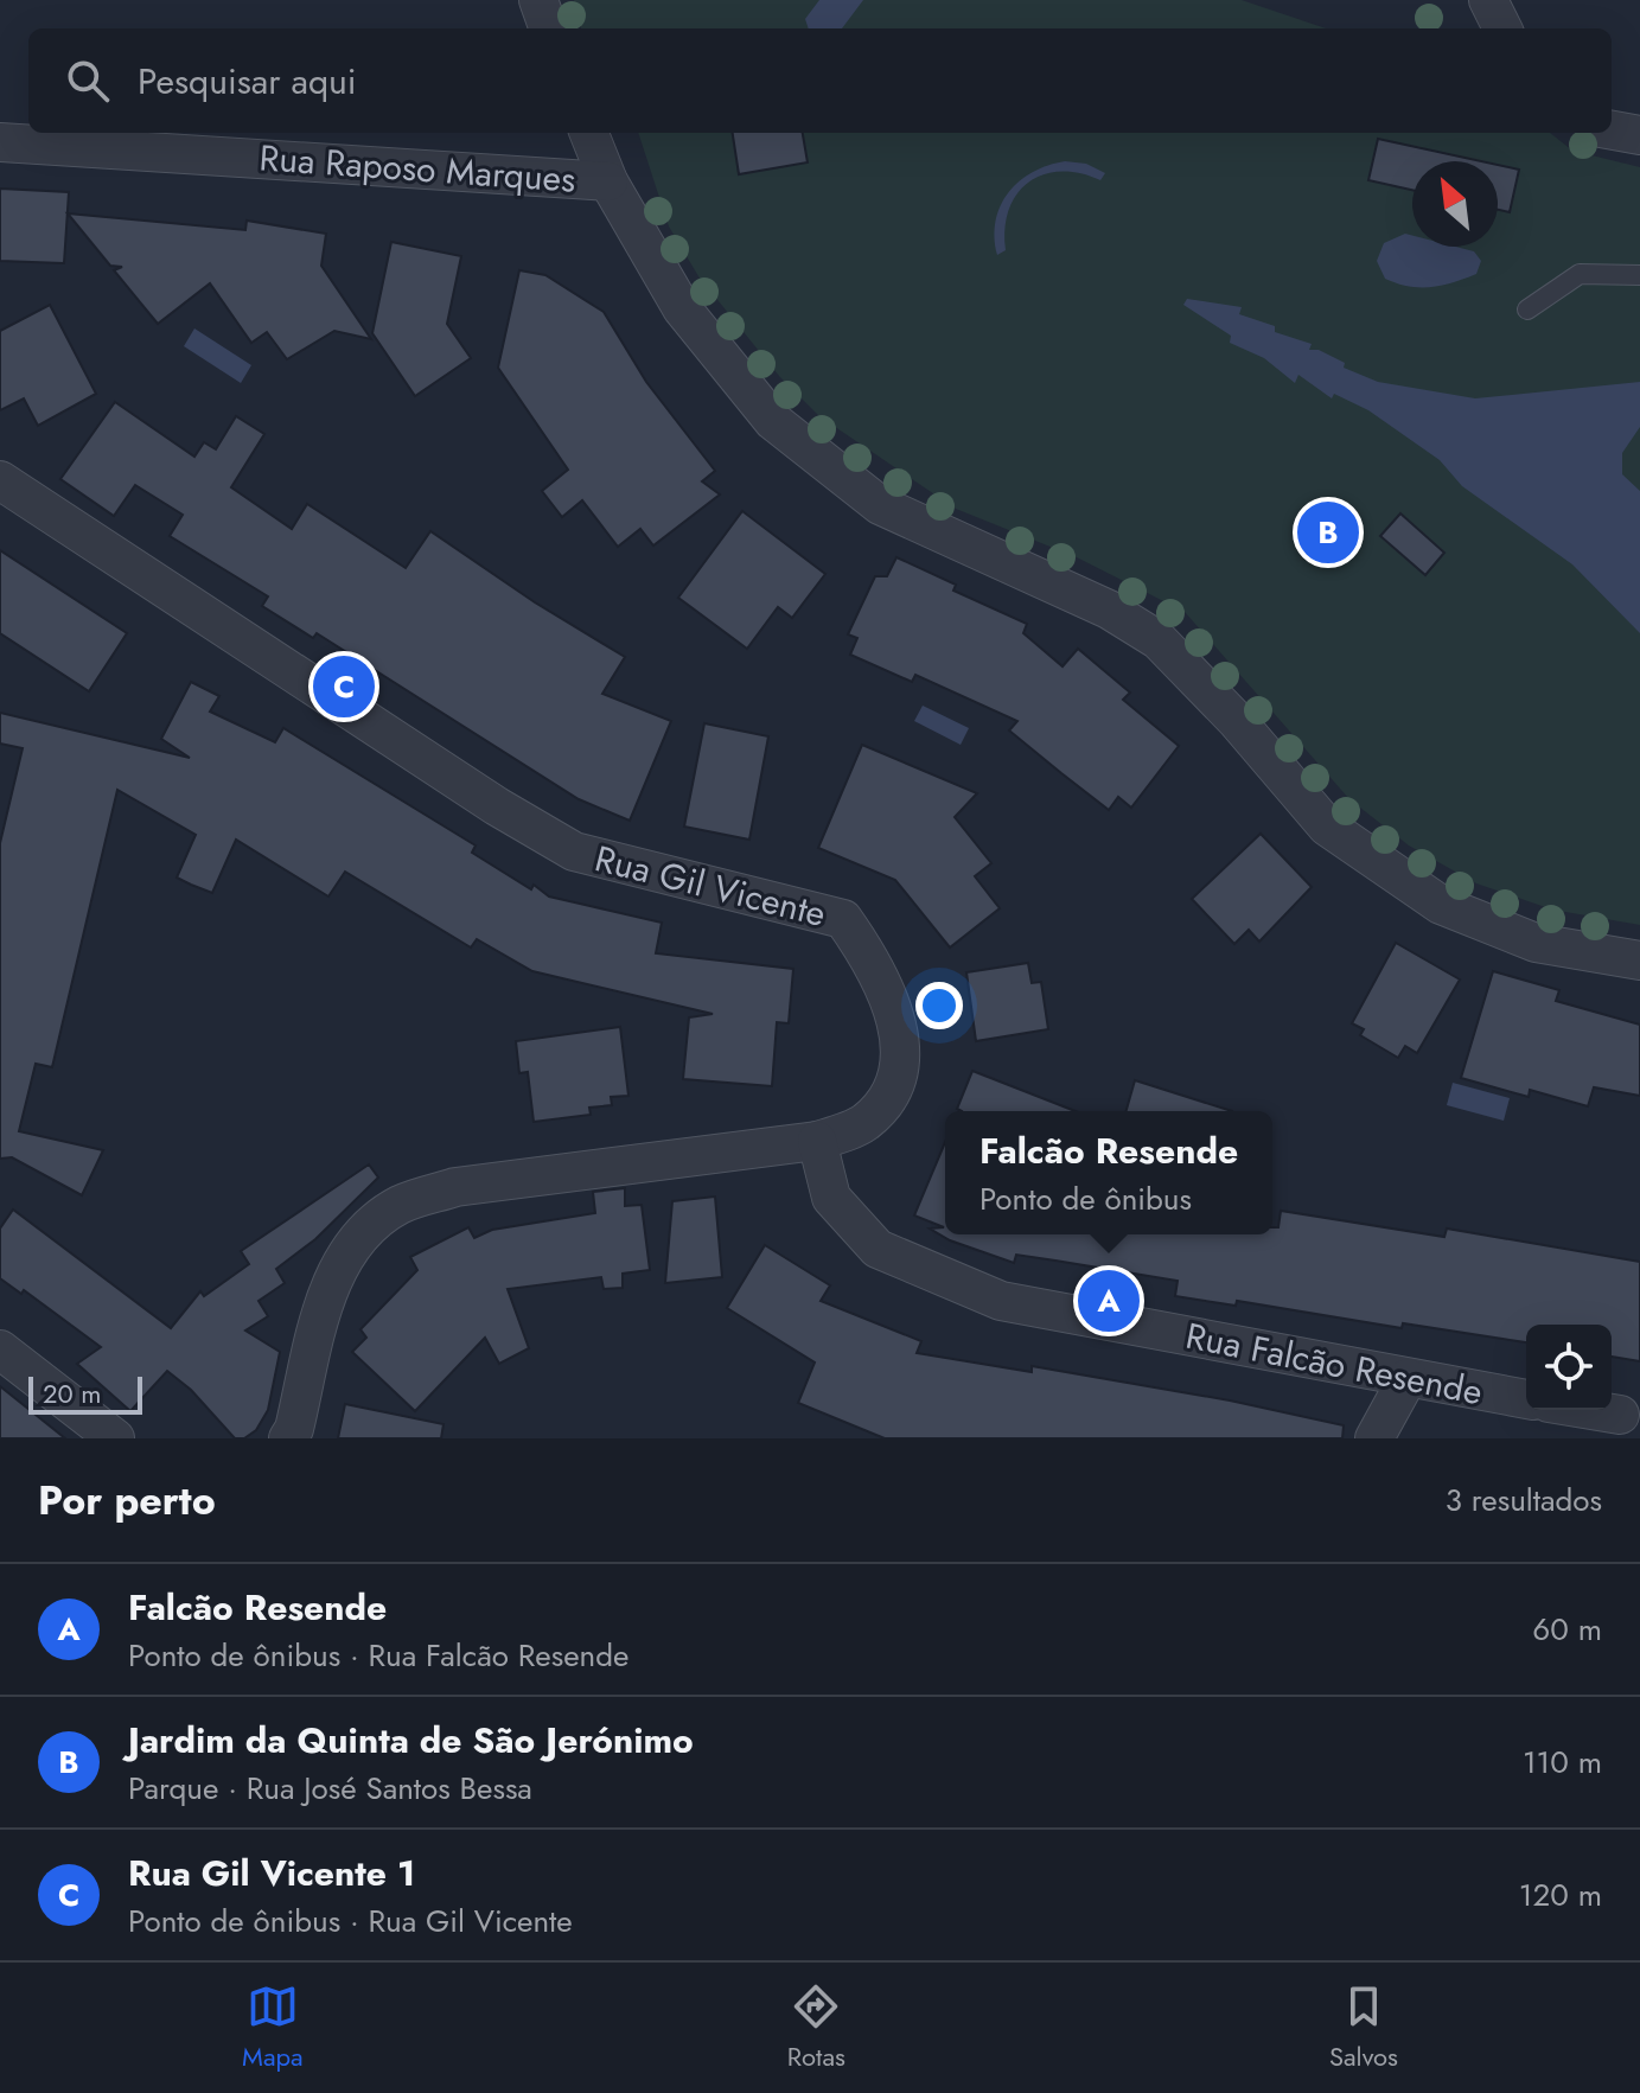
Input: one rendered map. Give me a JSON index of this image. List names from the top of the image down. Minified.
{"streets":{"street":["Rua Raposo Marques","Rua Gil Vicente","Rua Falcão Resende"]},"crossings":[["Rua Gil Vicente","Rua Falcão Resende"]],"scale_bar":"20 m","north":"top left","page":{"search":"Pesquisar aqui","pins":["B","C","A"],"popup":["Falcão Resende","Ponto de ônibus"],"scale":"20 m","heading":["Por perto","3 resultados"],"list":[{"mark":"A","name":"Falcão Resende","note":"Ponto de ônibus · Rua Falcão Resende","value":"60 m"},{"mark":"B","name":"Jardim da Quinta de São Jerónimo","note":"Parque · Rua José Santos Bessa","value":"110 m"},{"mark":"C","name":"Rua Gil Vicente 1","note":"Ponto de ônibus · Rua Gil Vicente","value":"120 m"}],"nav":["Mapa","Rotas","Salvos"]}}
